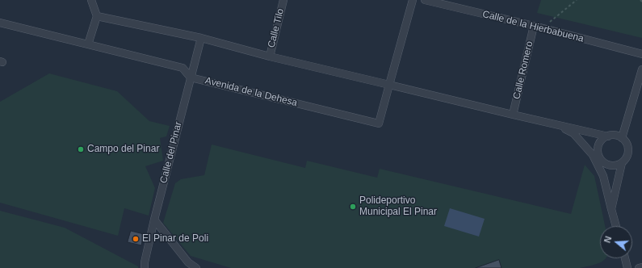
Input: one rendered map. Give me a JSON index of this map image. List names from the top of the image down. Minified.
{"streets":{"street":["Calle de la Hierbabuena","Calle Tilo","Calle Romero","Avenida de la Dehesa","Calle del Pinar"]},"crossings":[["Calle de la Hierbabuena","Calle Romero"],["Avenida de la Dehesa","Calle del Pinar"]],"places":["Campo del Pinar","Polideportivo Municipal El Pinar","El Pinar de Poli"],"north":"left"}
